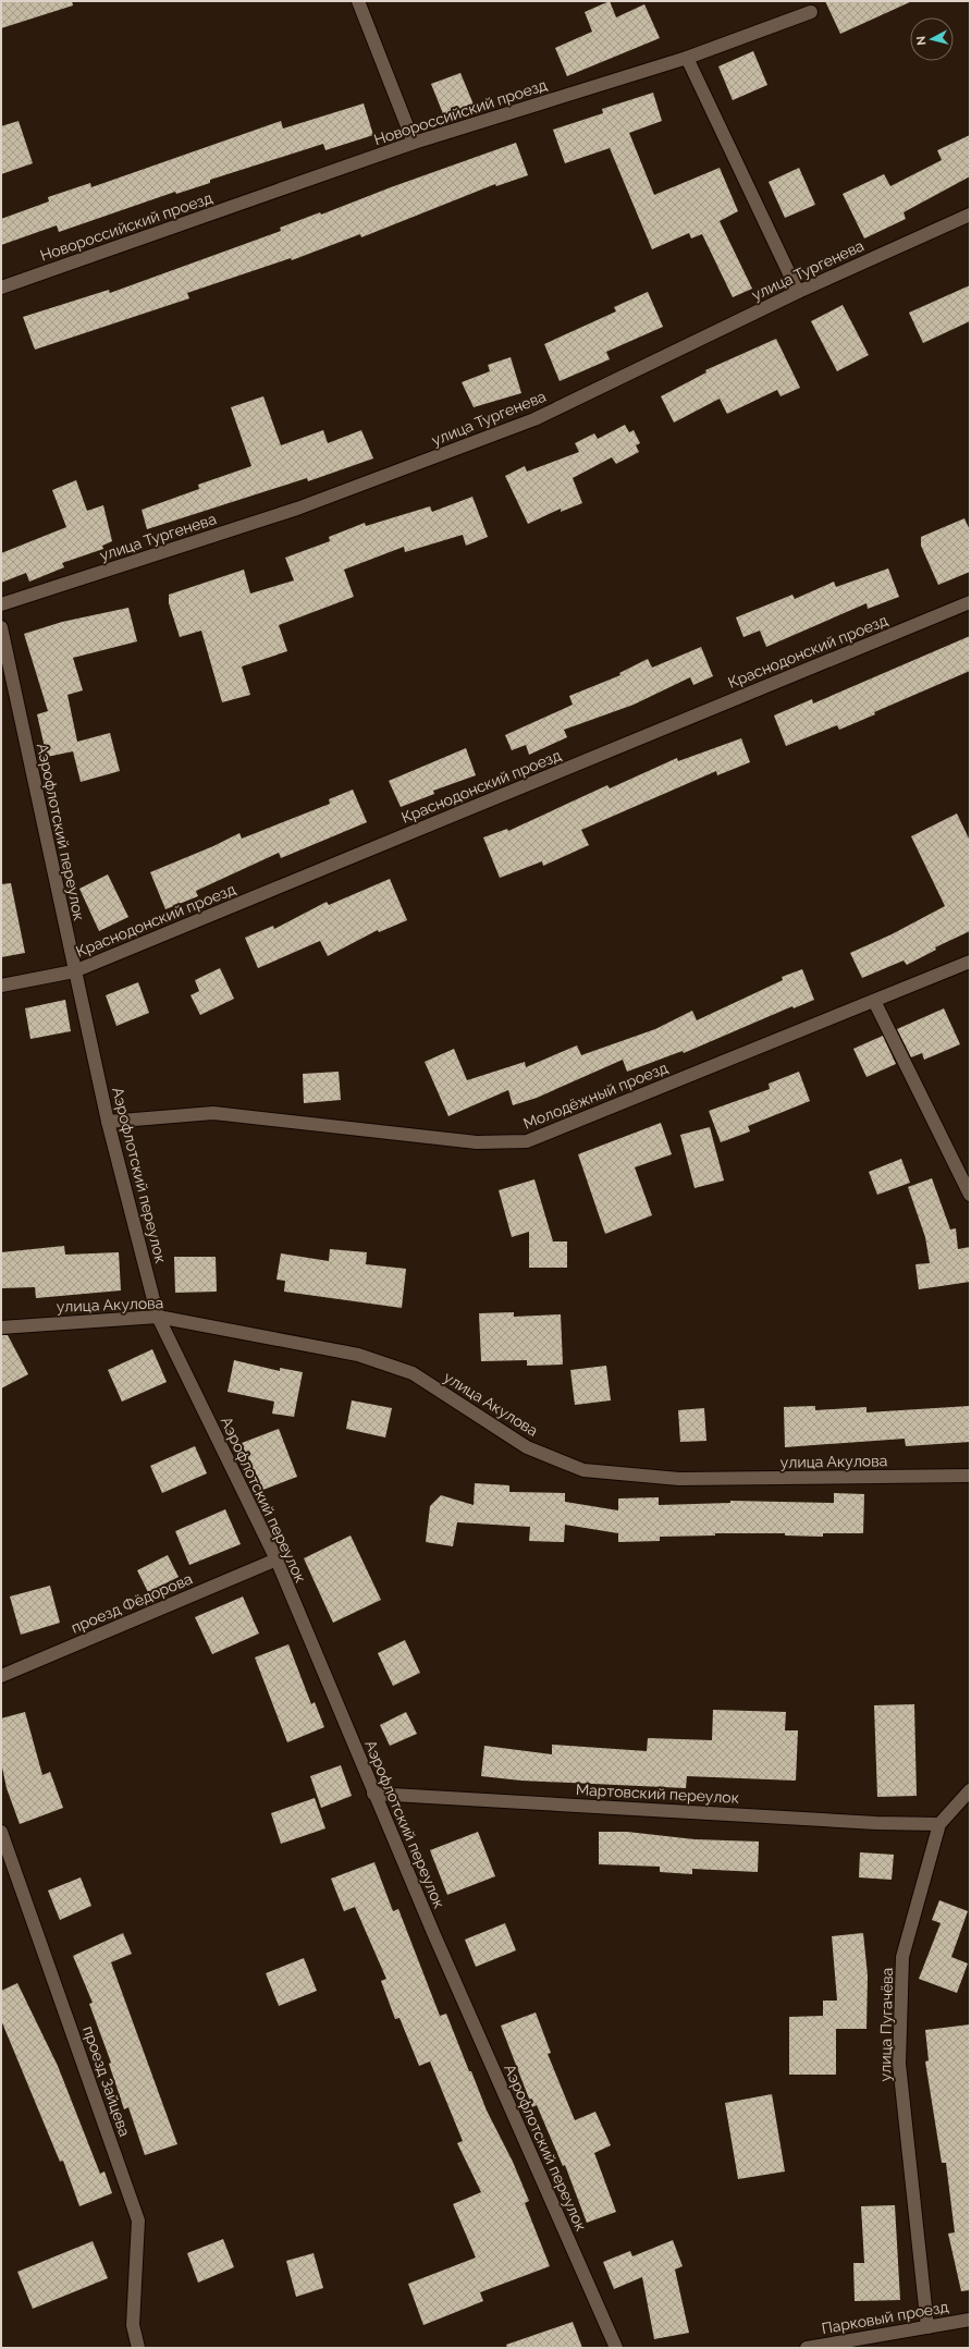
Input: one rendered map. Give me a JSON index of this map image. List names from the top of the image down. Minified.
{"streets":{"street":["Новороссийский проезд","улица Тургенева","Краснодонский проезд","Аэрофлотский переулок","Молодёжный проезд","улица Акулова","проезд Фёдорова","Мартовский переулок","улица Пугачёва","проезд Зайцева","Парковый проезд"]},"crossings":[["Краснодонский проезд","Аэрофлотский переулок"],["Аэрофлотский переулок","Молодёжный проезд"],["Аэрофлотский переулок","улица Акулова"],["Аэрофлотский переулок","проезд Фёдорова"],["Аэрофлотский переулок","Мартовский переулок"],["Мартовский переулок","улица Пугачёва"],["улица Пугачёва","Парковый проезд"]],"north":"left"}
